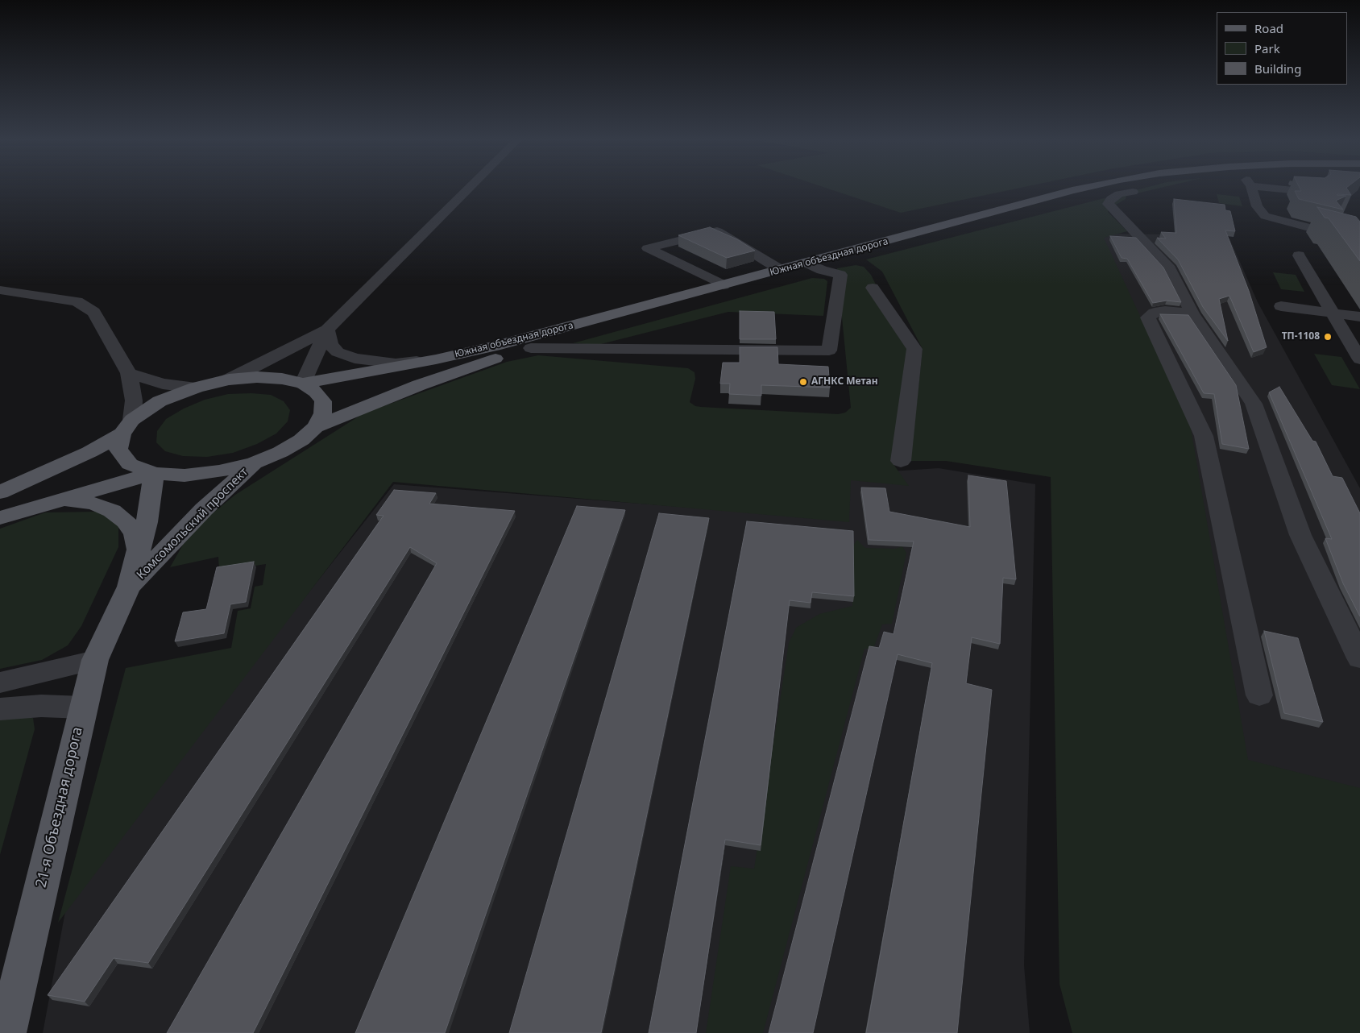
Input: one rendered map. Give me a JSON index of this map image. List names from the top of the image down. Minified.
{"streets":{"main road":["Южная объездная дорога","Комсомольский проспект","21-я Объездная дорога"]},"crossings":[["Южная объездная дорога","Комсомольский проспект"],["Комсомольский проспект","21-я Объездная дорога"]],"places":["ТП-1108","АГНКС Метан"],"legend":["Road","Park","Building"]}
